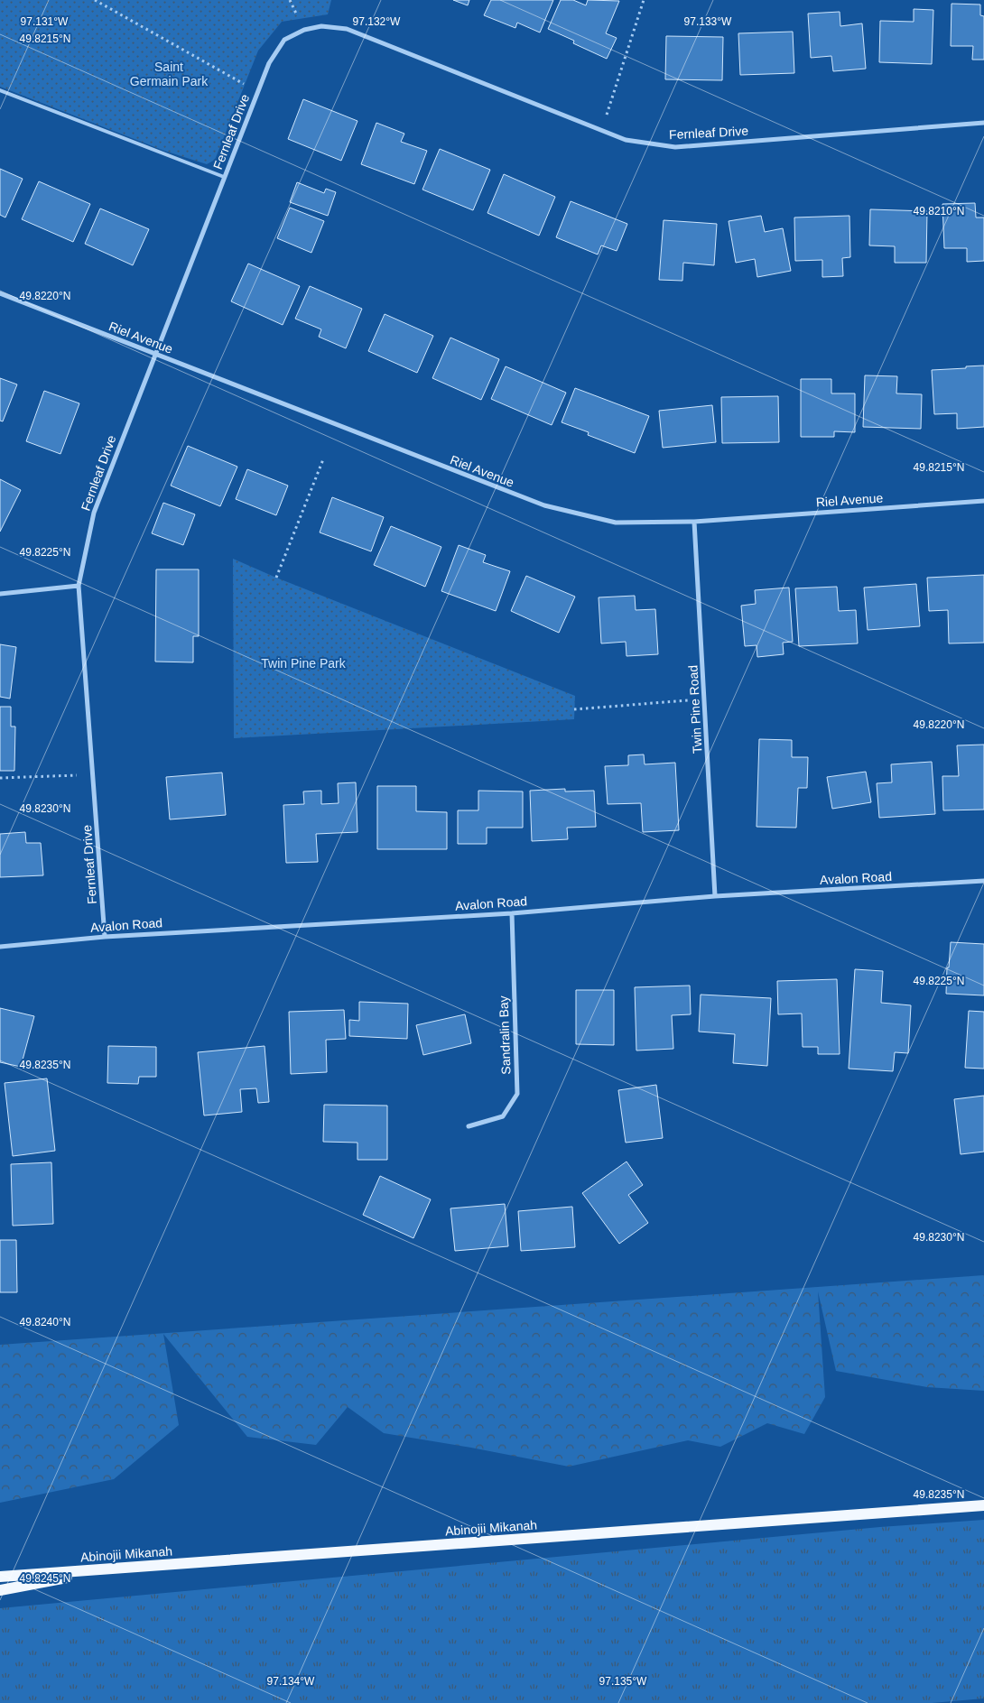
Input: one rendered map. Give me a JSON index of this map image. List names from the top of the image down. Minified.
{"streets":{"main road":["Abinojii Mikanah"],"street":["Fernleaf Drive","Riel Avenue","Twin Pine Road","Avalon Road","Sandralin Bay"]},"crossings":[["Fernleaf Drive","Riel Avenue"],["Fernleaf Drive","Avalon Road"],["Riel Avenue","Twin Pine Road"],["Twin Pine Road","Avalon Road"],["Avalon Road","Sandralin Bay"]],"parks":["Saint Germain Park","Twin Pine Park"],"coordinates":["97.131°W","97.132°W","97.133°W","49.8215°N","49.8210°N","49.8220°N","49.8225°N","49.8230°N","49.8235°N","49.8240°N","49.8245°N","97.134°W","97.135°W"]}
